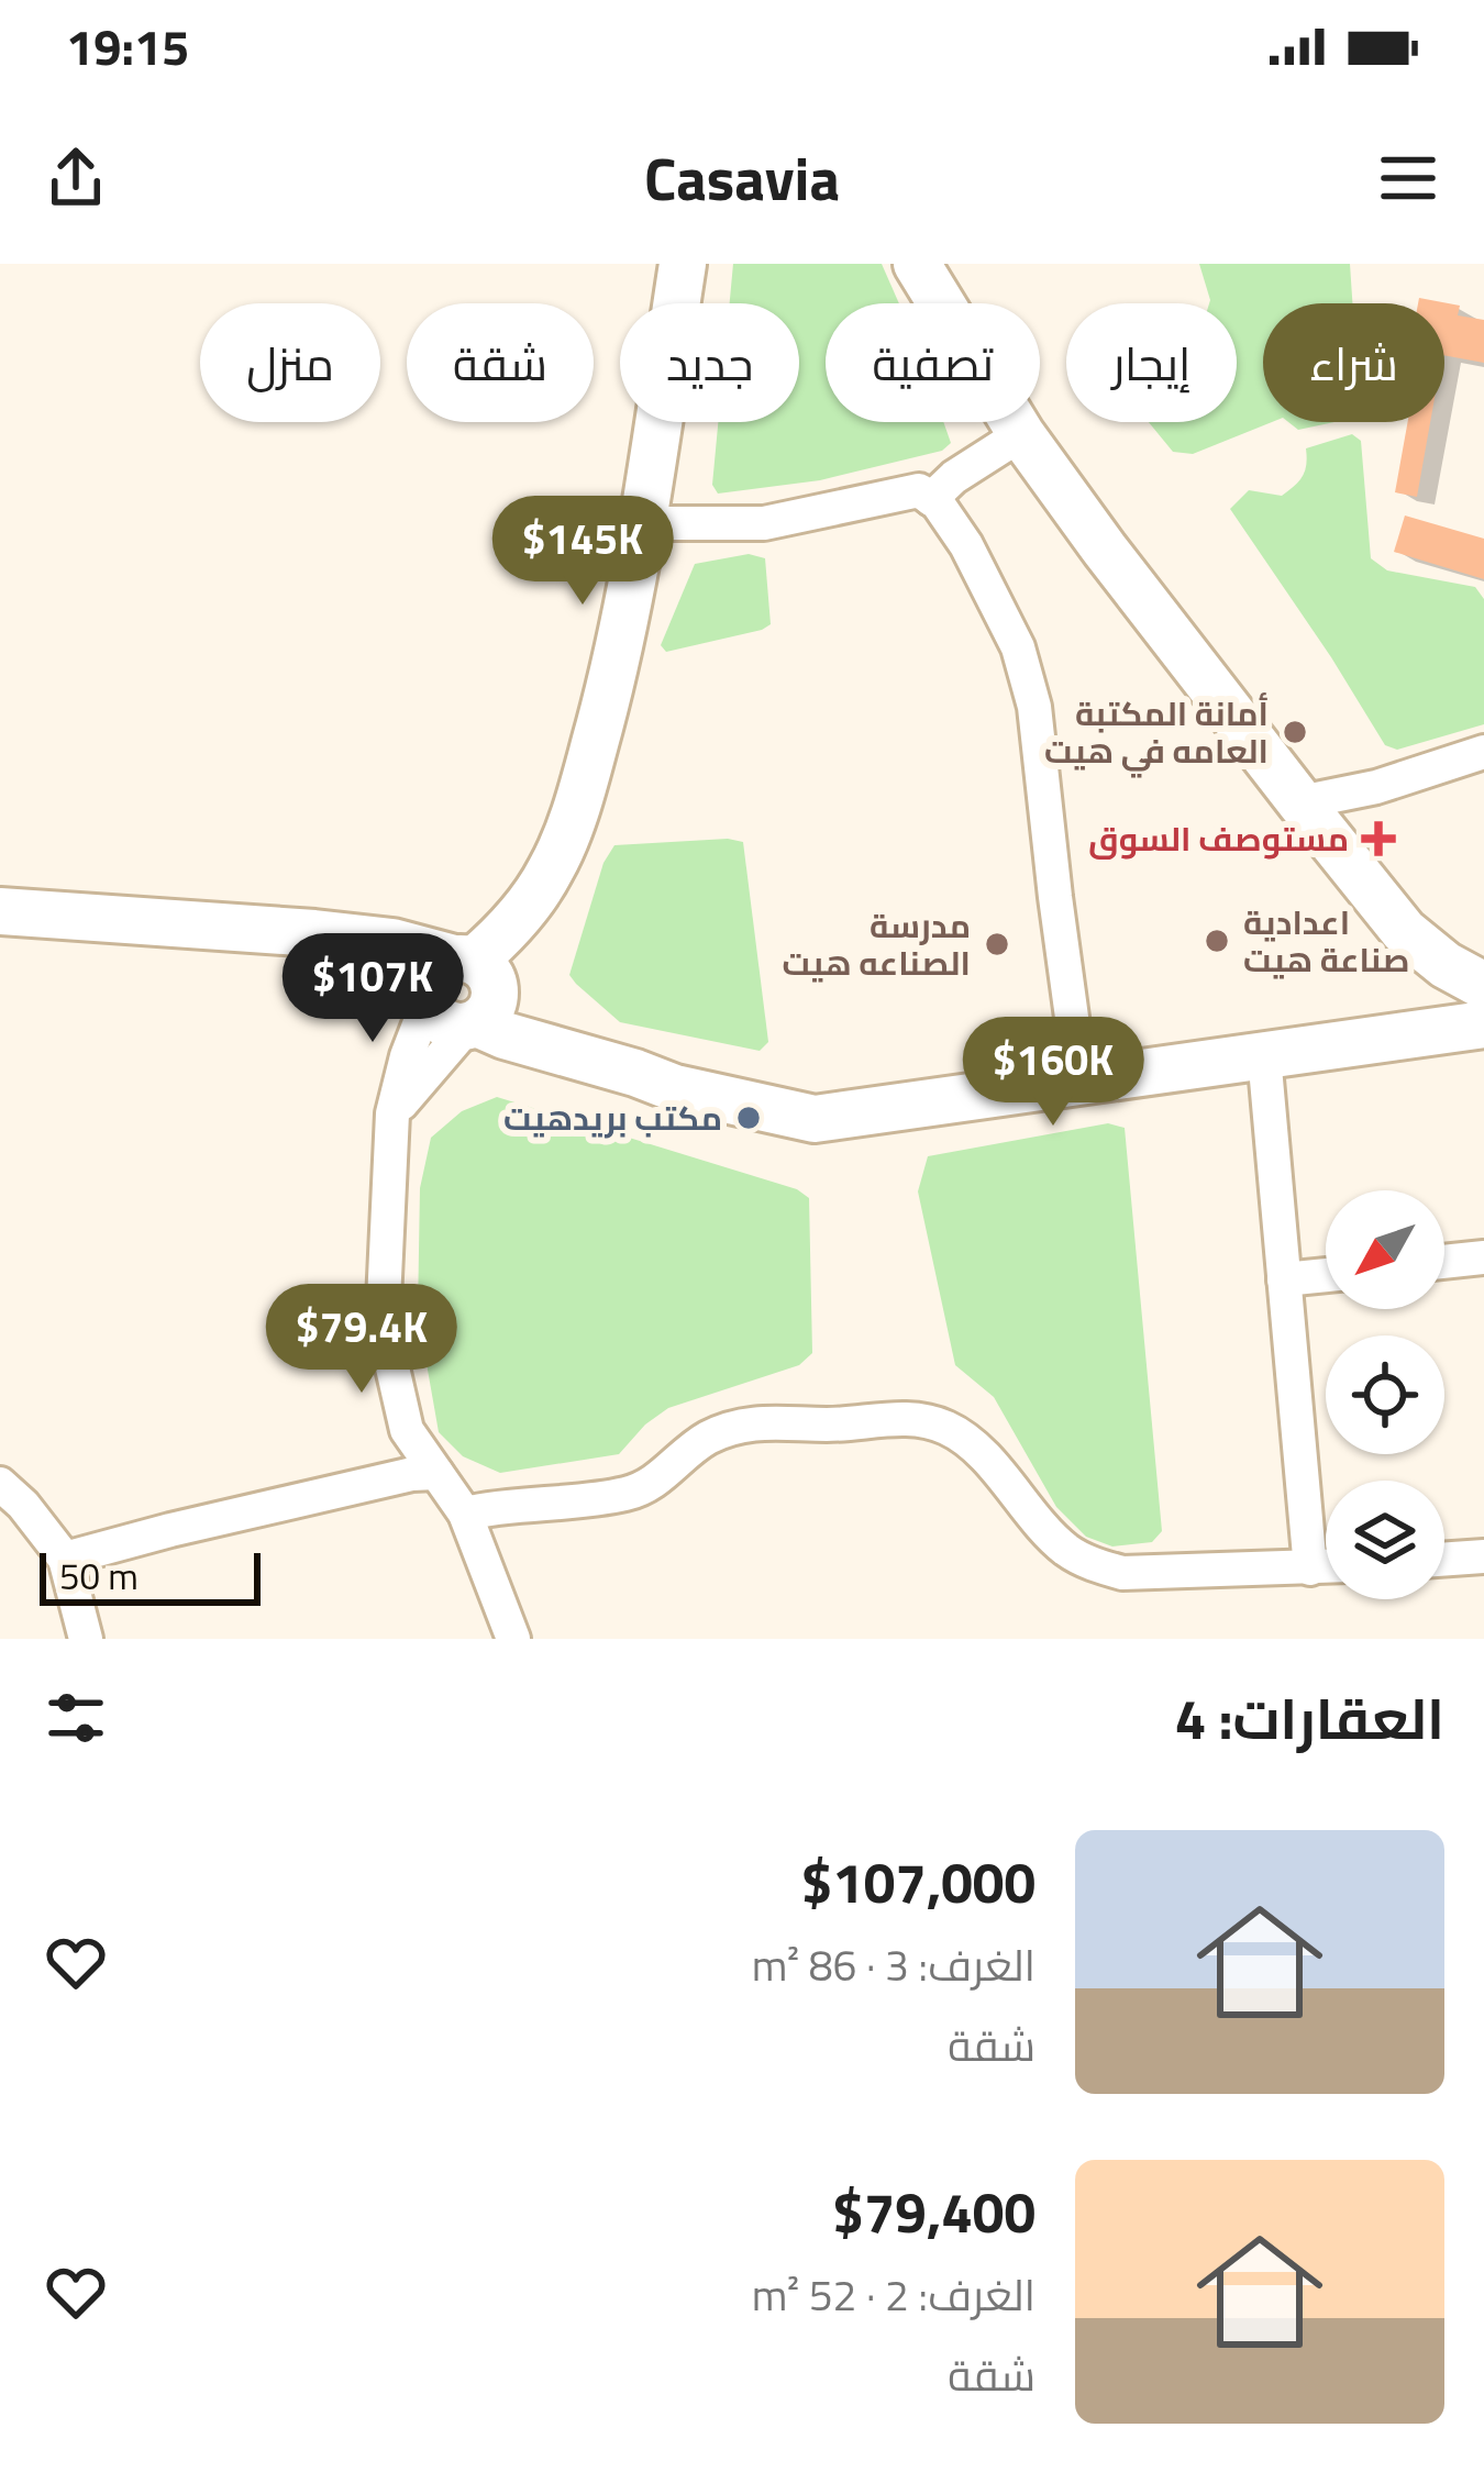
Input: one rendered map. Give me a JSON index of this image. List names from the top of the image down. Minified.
{"places":{"other":["أمانة المكتبة العامه في هيت","اعدادية صناعة هيت","مدرسة الصناعه هيت","مكتب بريدهيت"],"health":["مستوصف السوق"]},"scale_bar":"50 m","north":"bottom left","page":{"status":"19:15","header":"Casavia","chip":["شراء","إيجار","تصفية","جديد","شقة","منزل"],"price":["$145K","$107K","$160K","$79.4K"],"scale":"50 m","heading":"العقارات: 4","list":[{"name":"$107,000","note":"الغرف: 3 · 86 m² · شقة"},{"name":"$79,400","note":"الغرف: 2 · 52 m² · شقة"}]}}
